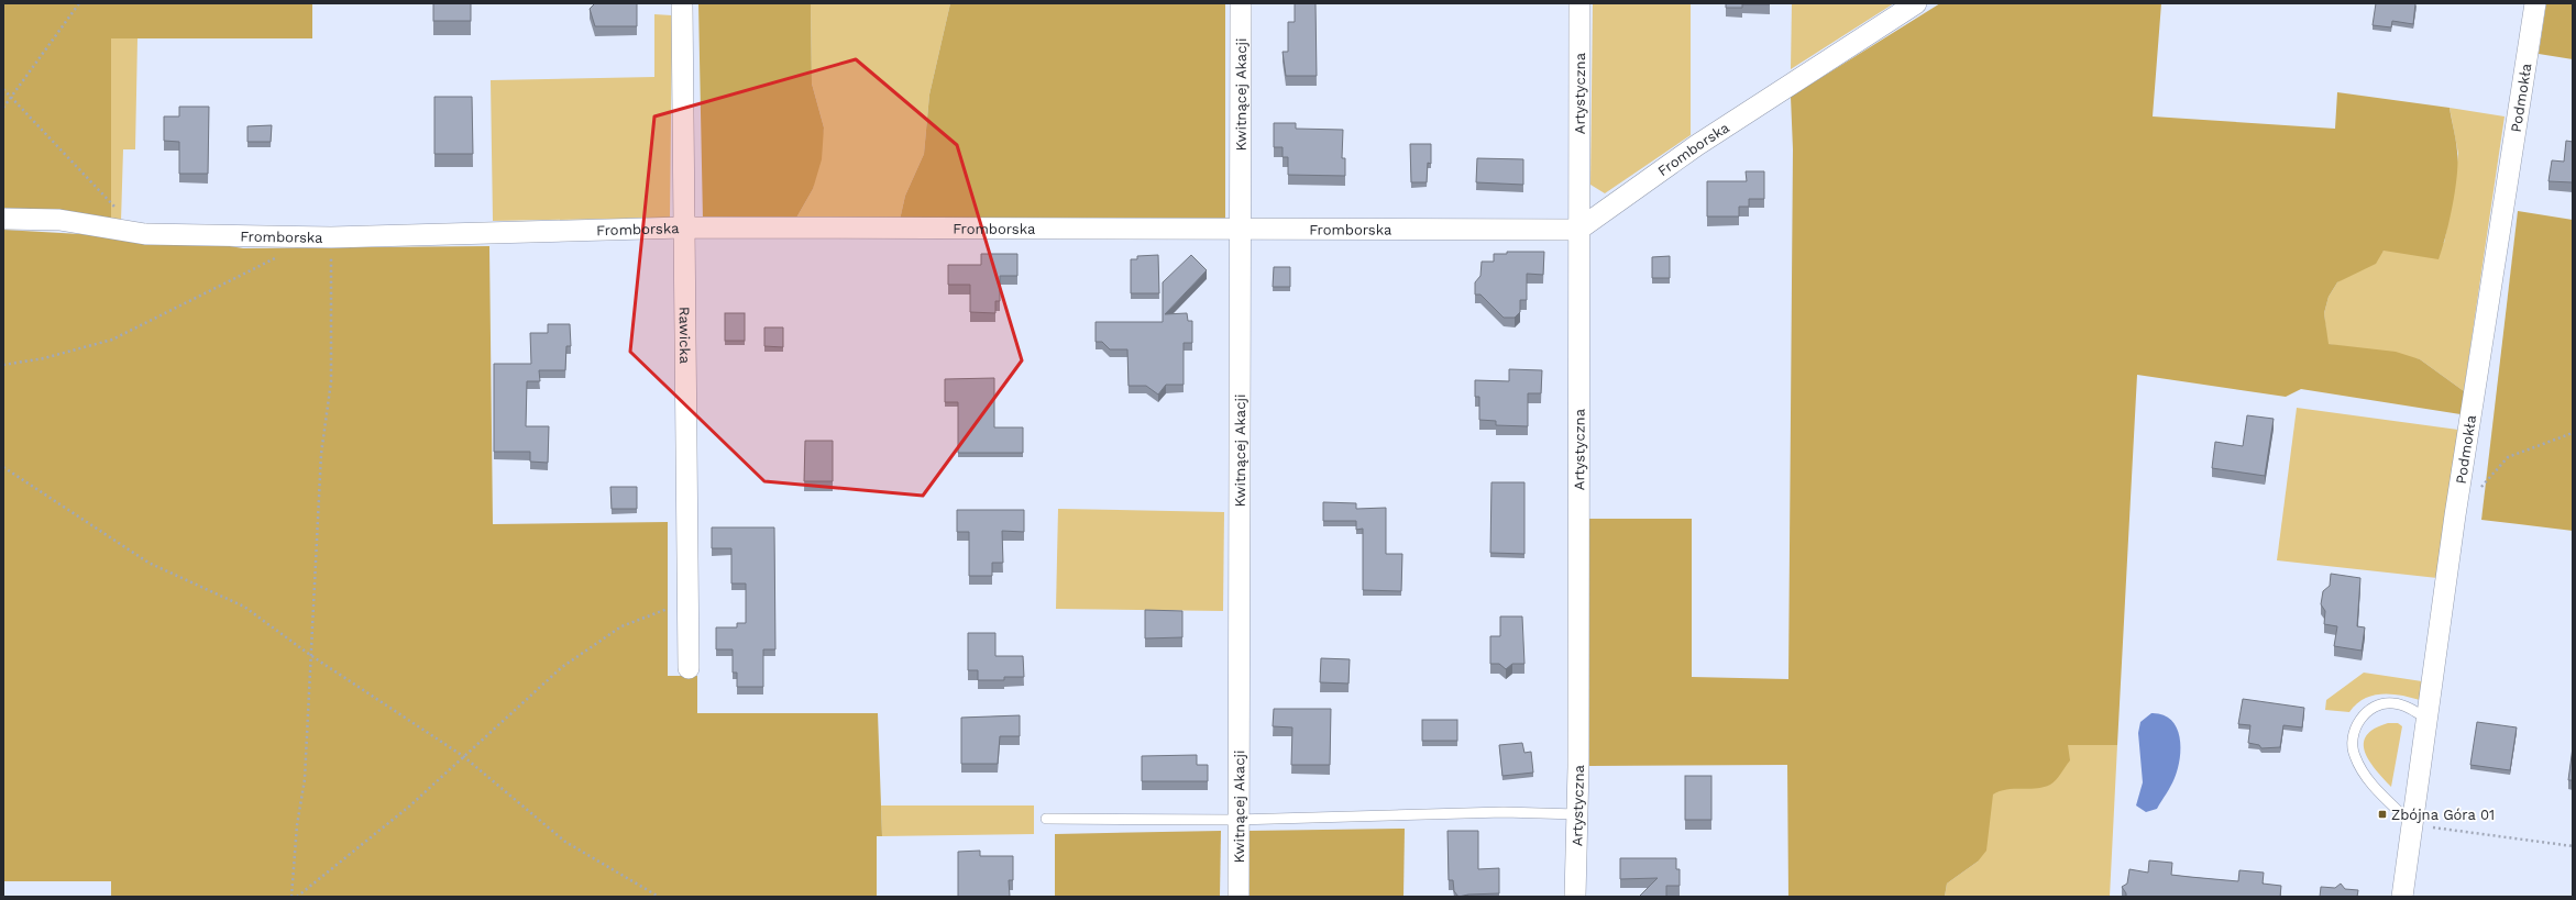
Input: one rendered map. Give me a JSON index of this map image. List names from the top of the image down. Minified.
{"streets":{"street":["Kwitnącej Akacji","Artystyczna","Podmokła","Fromborska","Rawicka"]},"crossings":[["Kwitnącej Akacji","Fromborska"],["Artystyczna","Fromborska"],["Fromborska","Rawicka"]],"places":{"transit":["Zbójna Góra 01"]}}
